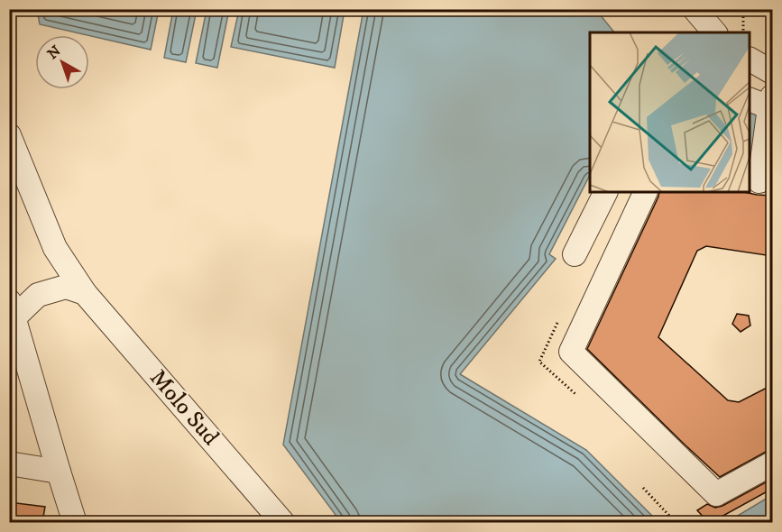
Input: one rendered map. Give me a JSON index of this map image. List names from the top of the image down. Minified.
{"streets":{"street":["Molo Sud"]},"north":"top left"}
